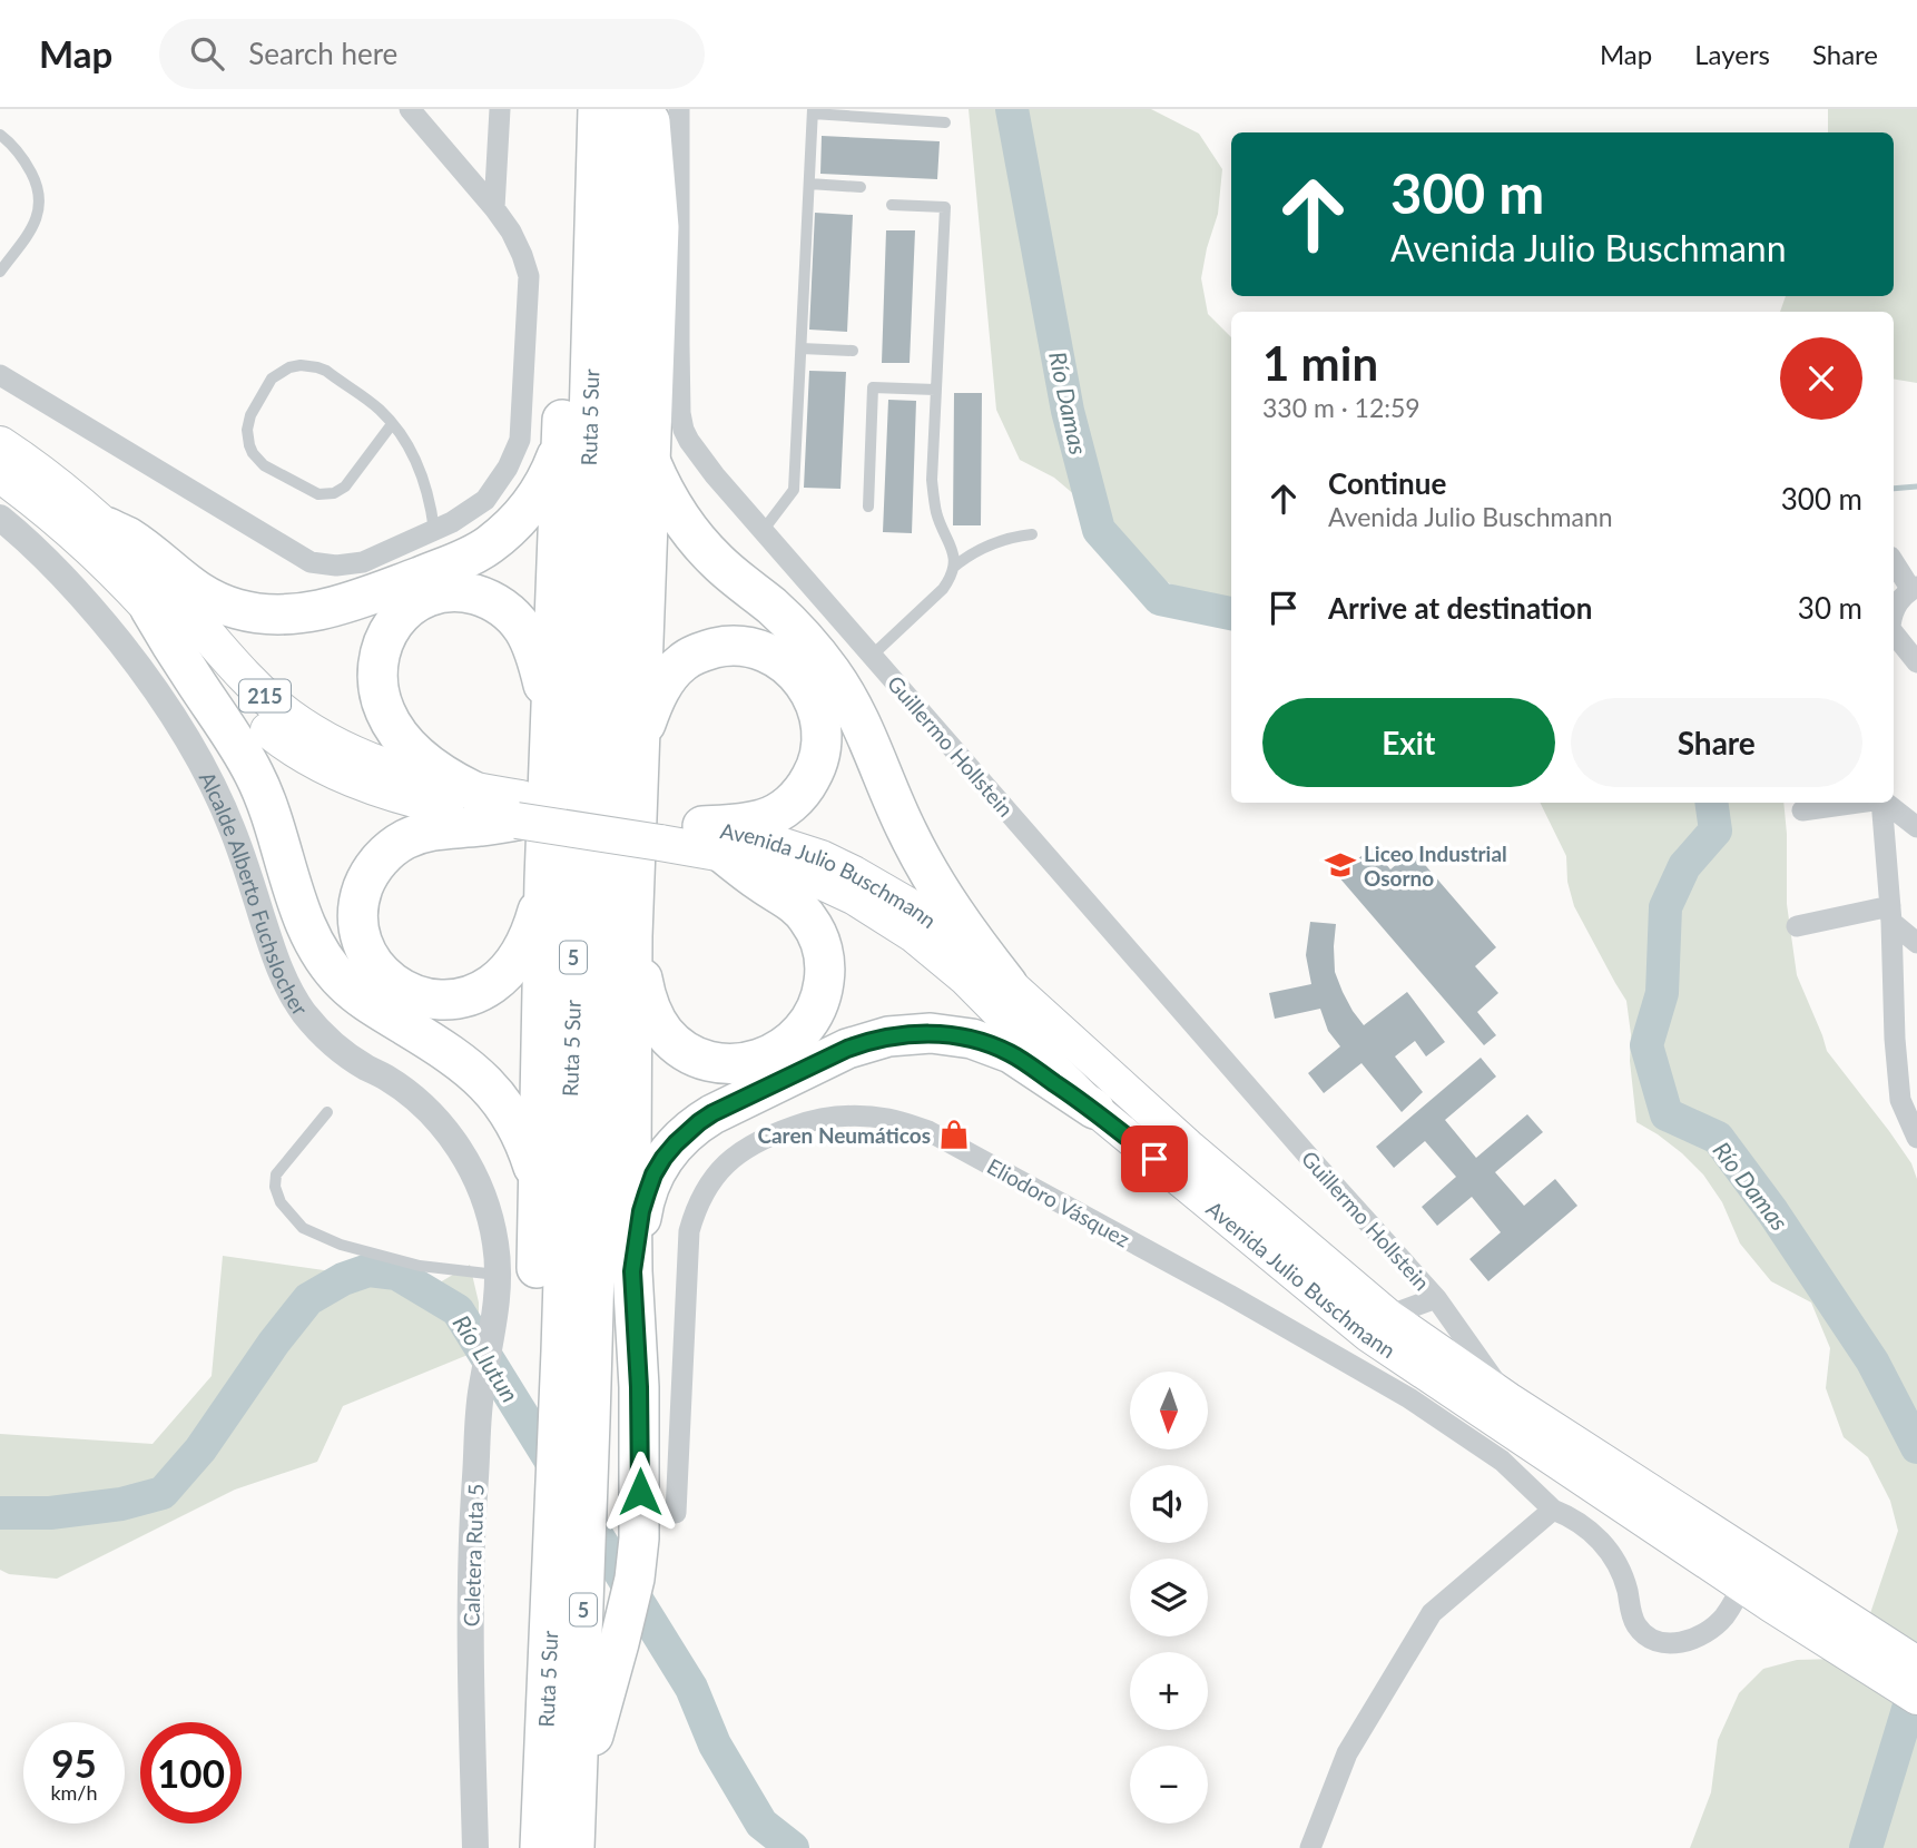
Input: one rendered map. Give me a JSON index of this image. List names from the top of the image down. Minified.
{"streets":{"highway":["Ruta 5 Sur","215","Avenida Julio Buschmann","5"],"street":["Guillermo Hollstein","Alcalde Alberto Fuchslocher","Eliodoro Vásquez","Caletera Ruta 5"]},"crossings":[["215","Avenida Julio Buschmann"],["Guillermo Hollstein","Avenida Julio Buschmann"],["Avenida Julio Buschmann","Eliodoro Vásquez"],["Alcalde Alberto Fuchslocher","Caletera Ruta 5"]],"water":["Río Damas","Río Llutun"],"places":{"school or university":["Liceo Industrial Osorno"],"shop":["Caren Neumáticos"]},"north":"bottom","page":{"header":"Map","search":"Search here","nav":["Map","Layers","Share"],"turn":["300 m","Avenida Julio Buschmann"],"heading":["1 min","330 m · 12:59"],"list":[{"name":"Continue","note":"Avenida Julio Buschmann","value":"300 m"},{"name":"Arrive at destination","value":"30 m"}],"buttons":["Exit","Share"],"map_buttons":["+","−"],"speed":"95 km/h","limit":"100"}}
